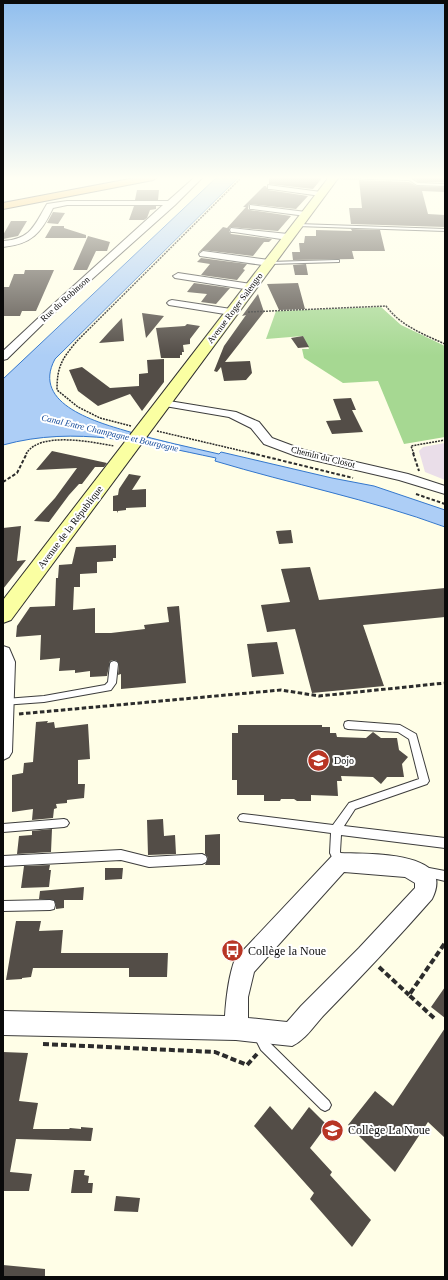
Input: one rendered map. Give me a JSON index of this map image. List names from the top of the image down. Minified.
{"streets":{"main road":["Avenue Roger Salengro","Avenue de la République"],"street":["Rue du Robinson","Chemin du Closot"]},"crossings":[["Avenue Roger Salengro","Chemin du Closot"],["Avenue Roger Salengro","Avenue de la République"]],"water":["Canal Entre Champagne et Bourgogne"],"places":{"school or university":["Dojo","Collège La Noue"],"bus stop":["Collège la Noue"]}}
